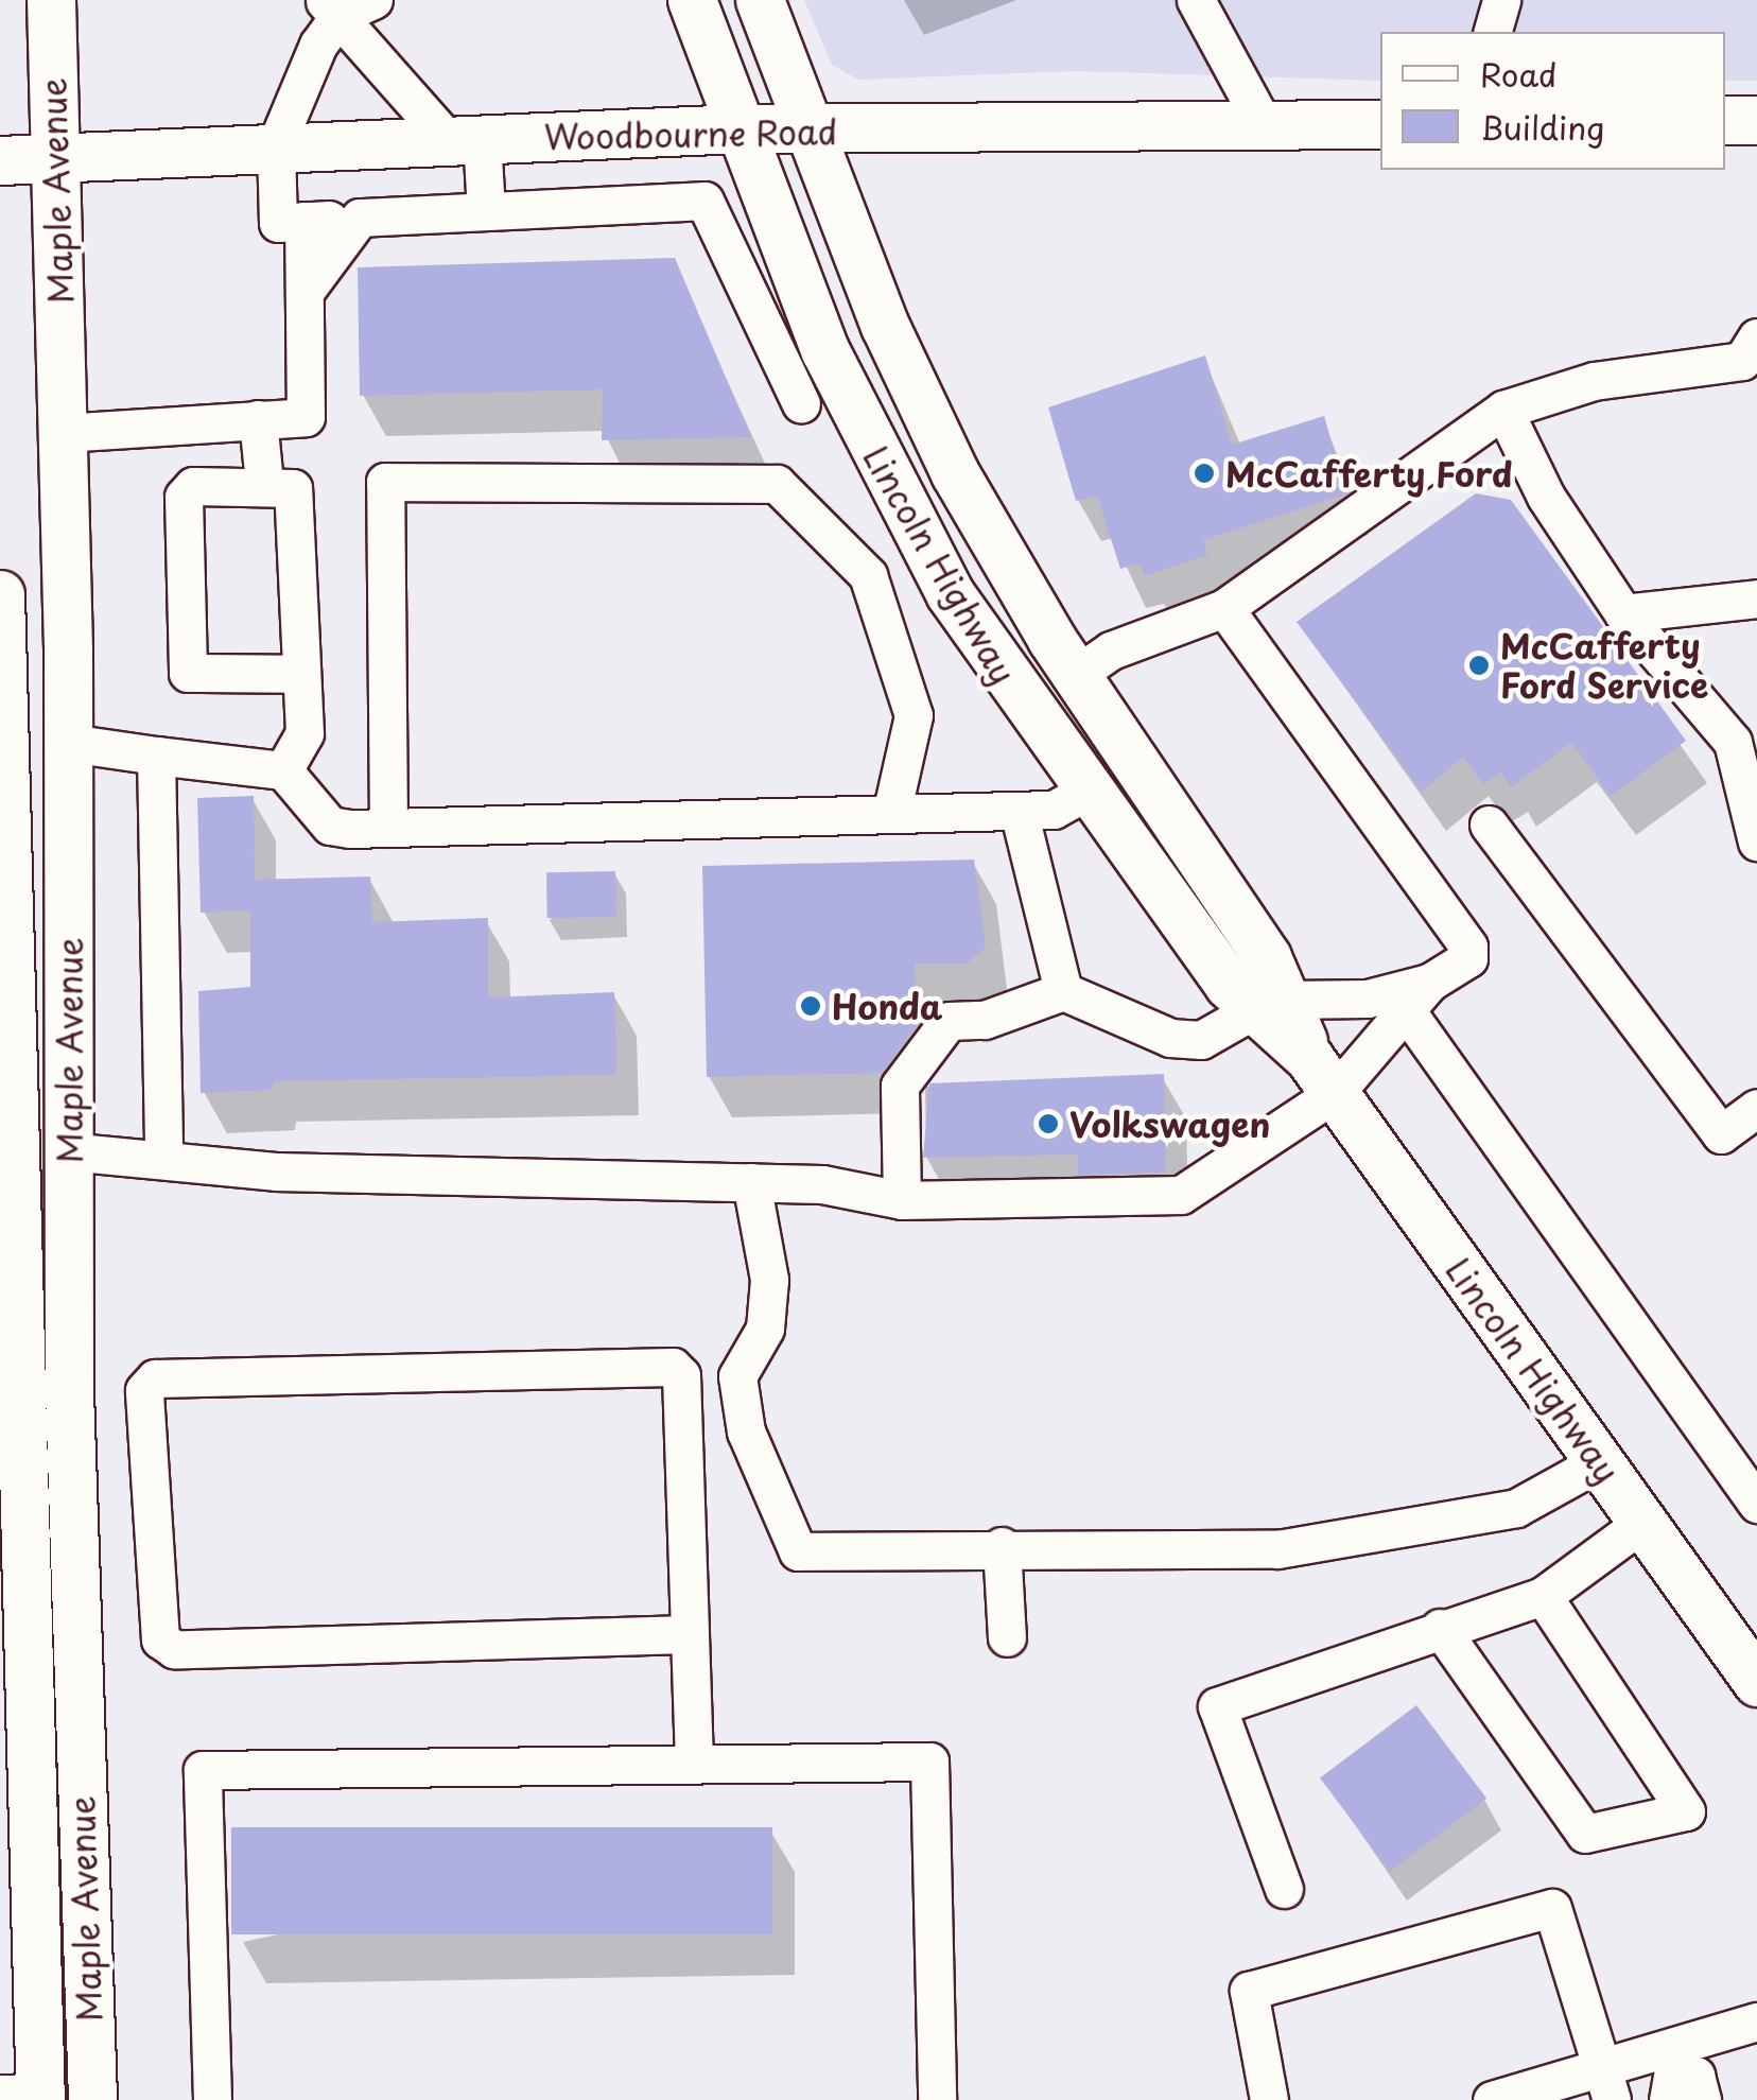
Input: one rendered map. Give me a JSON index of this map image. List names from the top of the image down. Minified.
{"streets":{"main road":["Woodbourne Road","Maple Avenue","Lincoln Highway"]},"crossings":[["Woodbourne Road","Maple Avenue"],["Woodbourne Road","Lincoln Highway"]],"places":["McCafferty Ford","McCafferty Ford Service","Honda","Volkswagen"],"legend":["Road","Building"]}
